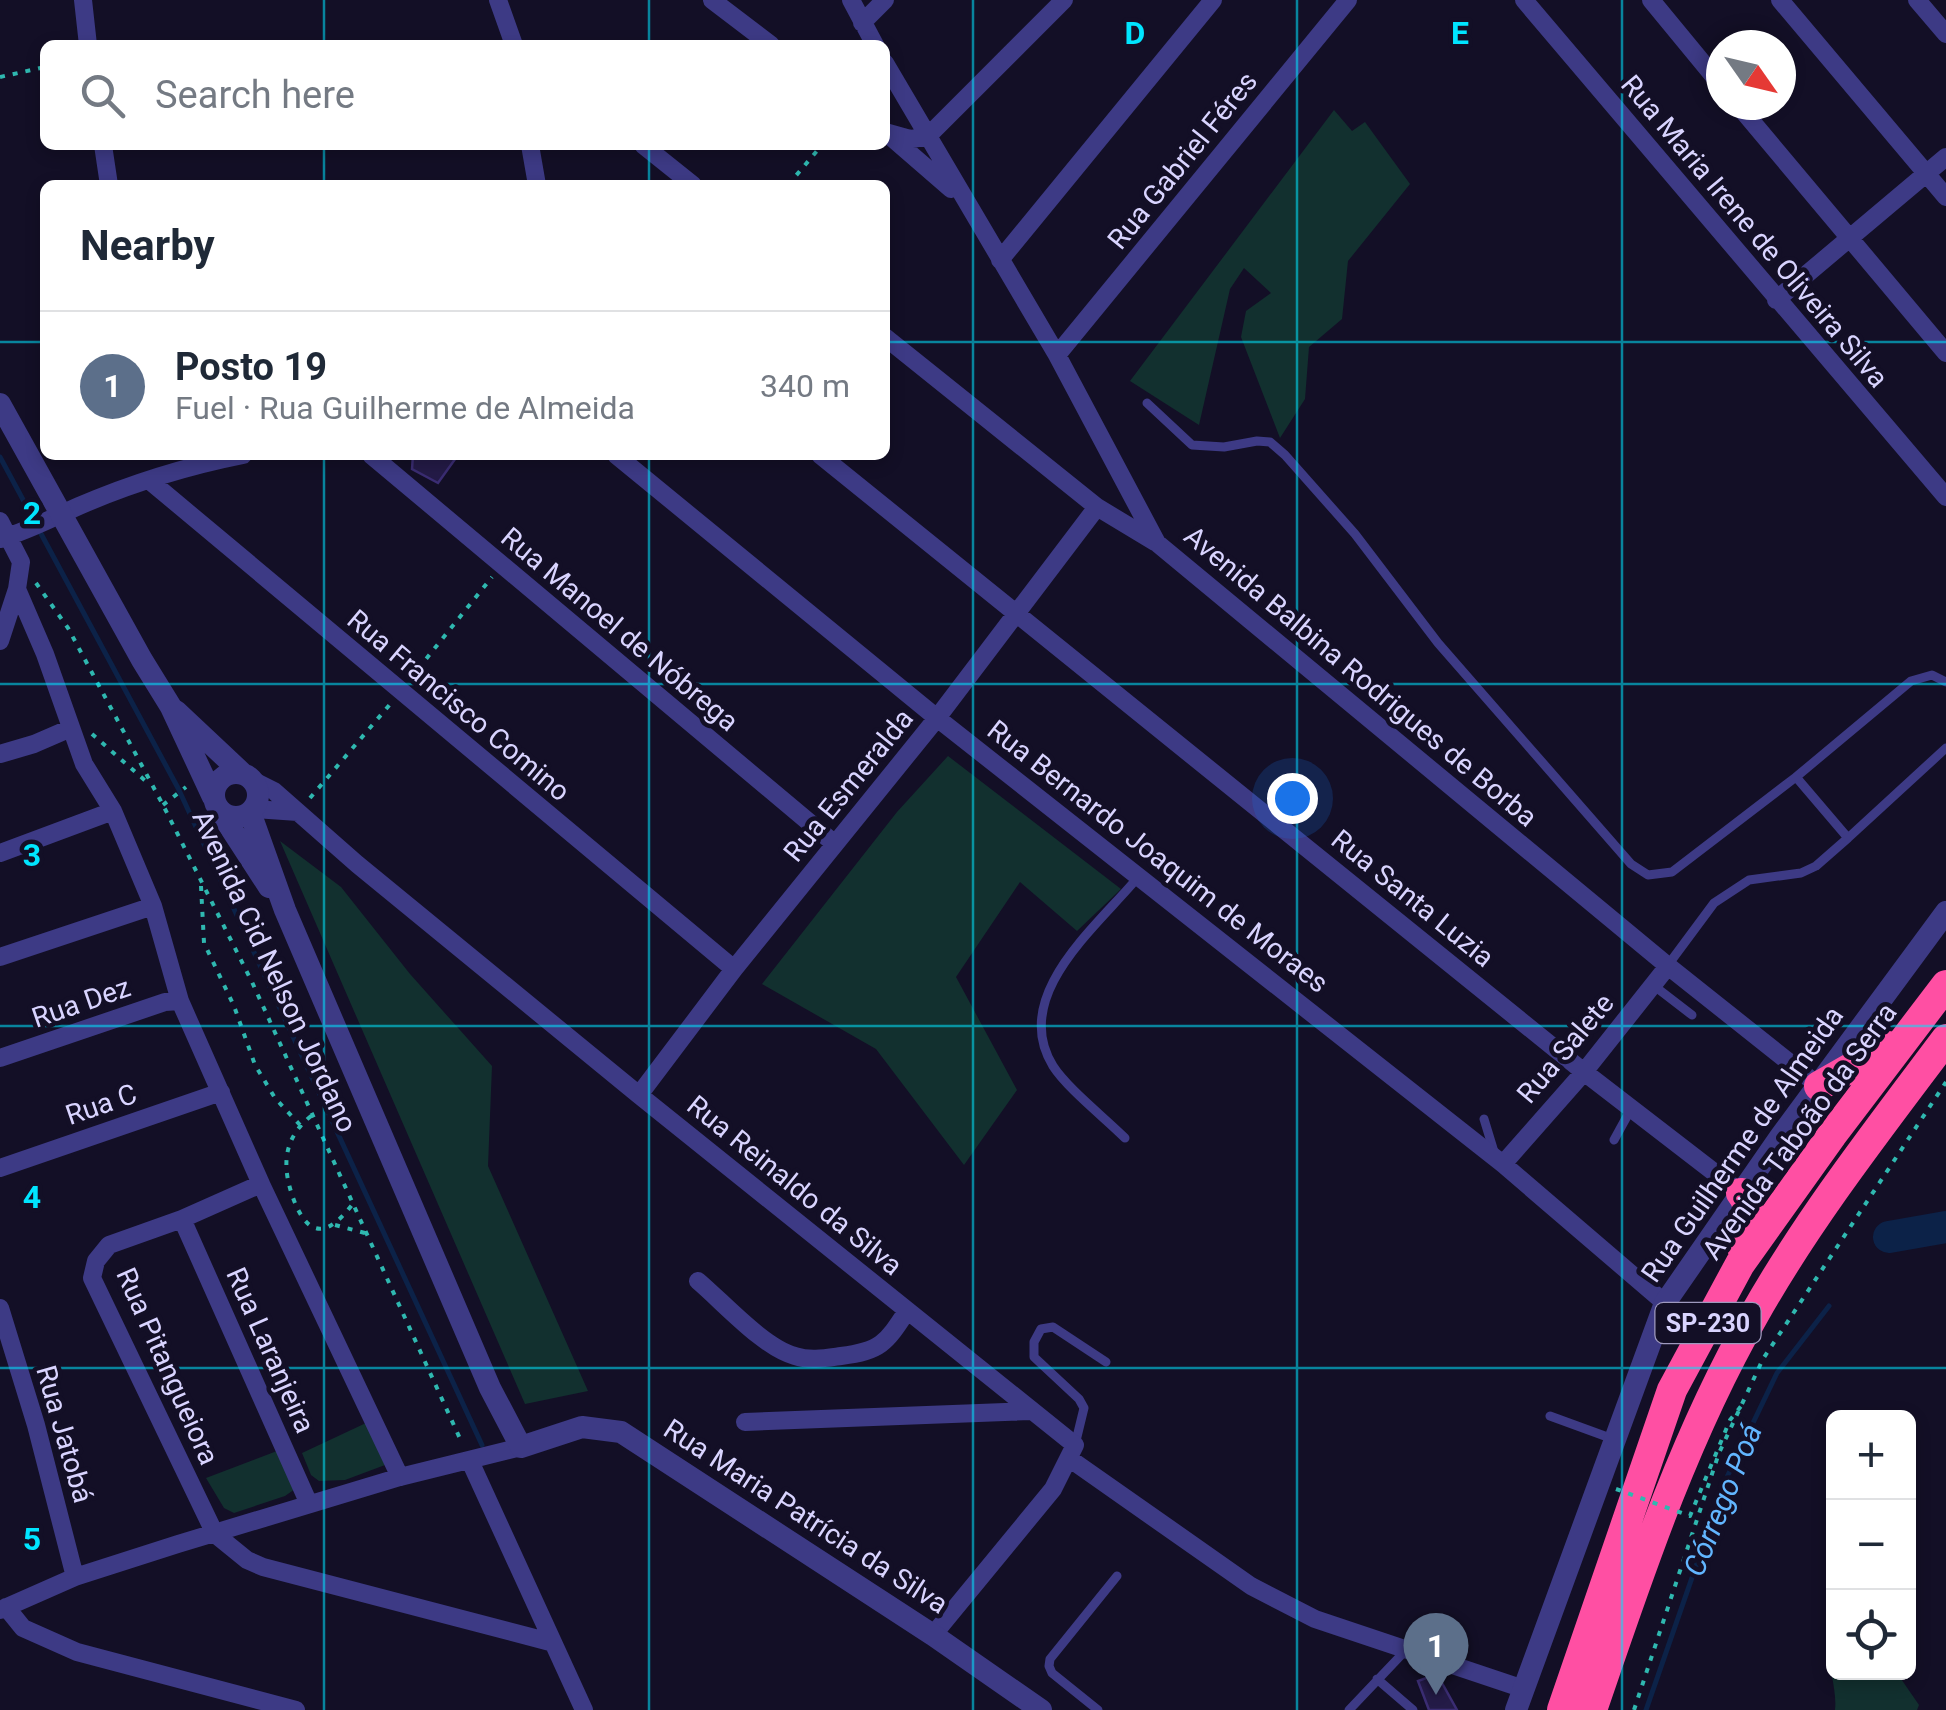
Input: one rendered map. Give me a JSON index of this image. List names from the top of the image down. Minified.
{"streets":{"highway":["Avenida Taboão da Serra","SP-230"],"street":["Rua Gabriel Féres","Rua Maria Irene de Oliveira Silva","Rua Manoel de Nóbrega","Avenida Balbina Rodrigues de Borba","Rua Francisco Comino","Rua Esmeralda","Rua Bernardo Joaquim de Moraes","Rua Santa Luzia","Avenida Cid Nelson Jordano","Rua Dez","Rua Salete","Rua C","Rua Guilherme de Almeida","Rua Reinaldo da Silva","Rua Laranjeira","Rua Pitangueiora","Rua Jatobá","Rua Maria Patrícia da Silva"]},"crossings":[["Rua Gabriel Féres","Avenida Balbina Rodrigues de Borba"],["Rua Manoel de Nóbrega","Rua Esmeralda"],["Avenida Balbina Rodrigues de Borba","Rua Salete"],["Avenida Balbina Rodrigues de Borba","Rua Guilherme de Almeida"],["Rua Francisco Comino","Rua Esmeralda"],["Rua Esmeralda","Rua Bernardo Joaquim de Moraes"],["Rua Esmeralda","Rua Santa Luzia"],["Rua Esmeralda","Rua Reinaldo da Silva"],["Rua Bernardo Joaquim de Moraes","Rua Salete"],["Rua Bernardo Joaquim de Moraes","Rua Guilherme de Almeida"],["Rua Santa Luzia","Rua Salete"],["Rua Santa Luzia","Rua Guilherme de Almeida"],["Avenida Cid Nelson Jordano","Rua Reinaldo da Silva"],["Avenida Cid Nelson Jordano","Rua Maria Patrícia da Silva"],["Avenida Taboão da Serra","SP-230"],["Rua Guilherme de Almeida","Rua Reinaldo da Silva"],["Rua Laranjeira","Rua Pitangueiora"]],"water":["Córrego Poá"],"north":"bottom right","page":{"search":"Search here","heading":"Nearby","list":[{"mark":"1","name":"Posto 19","note":"Fuel · Rua Guilherme de Almeida","value":"340 m"}],"map_buttons":["+","−"],"pins":"1"},"grid":{"columns":["D","E"],"rows":["2","3","4","5"]}}
